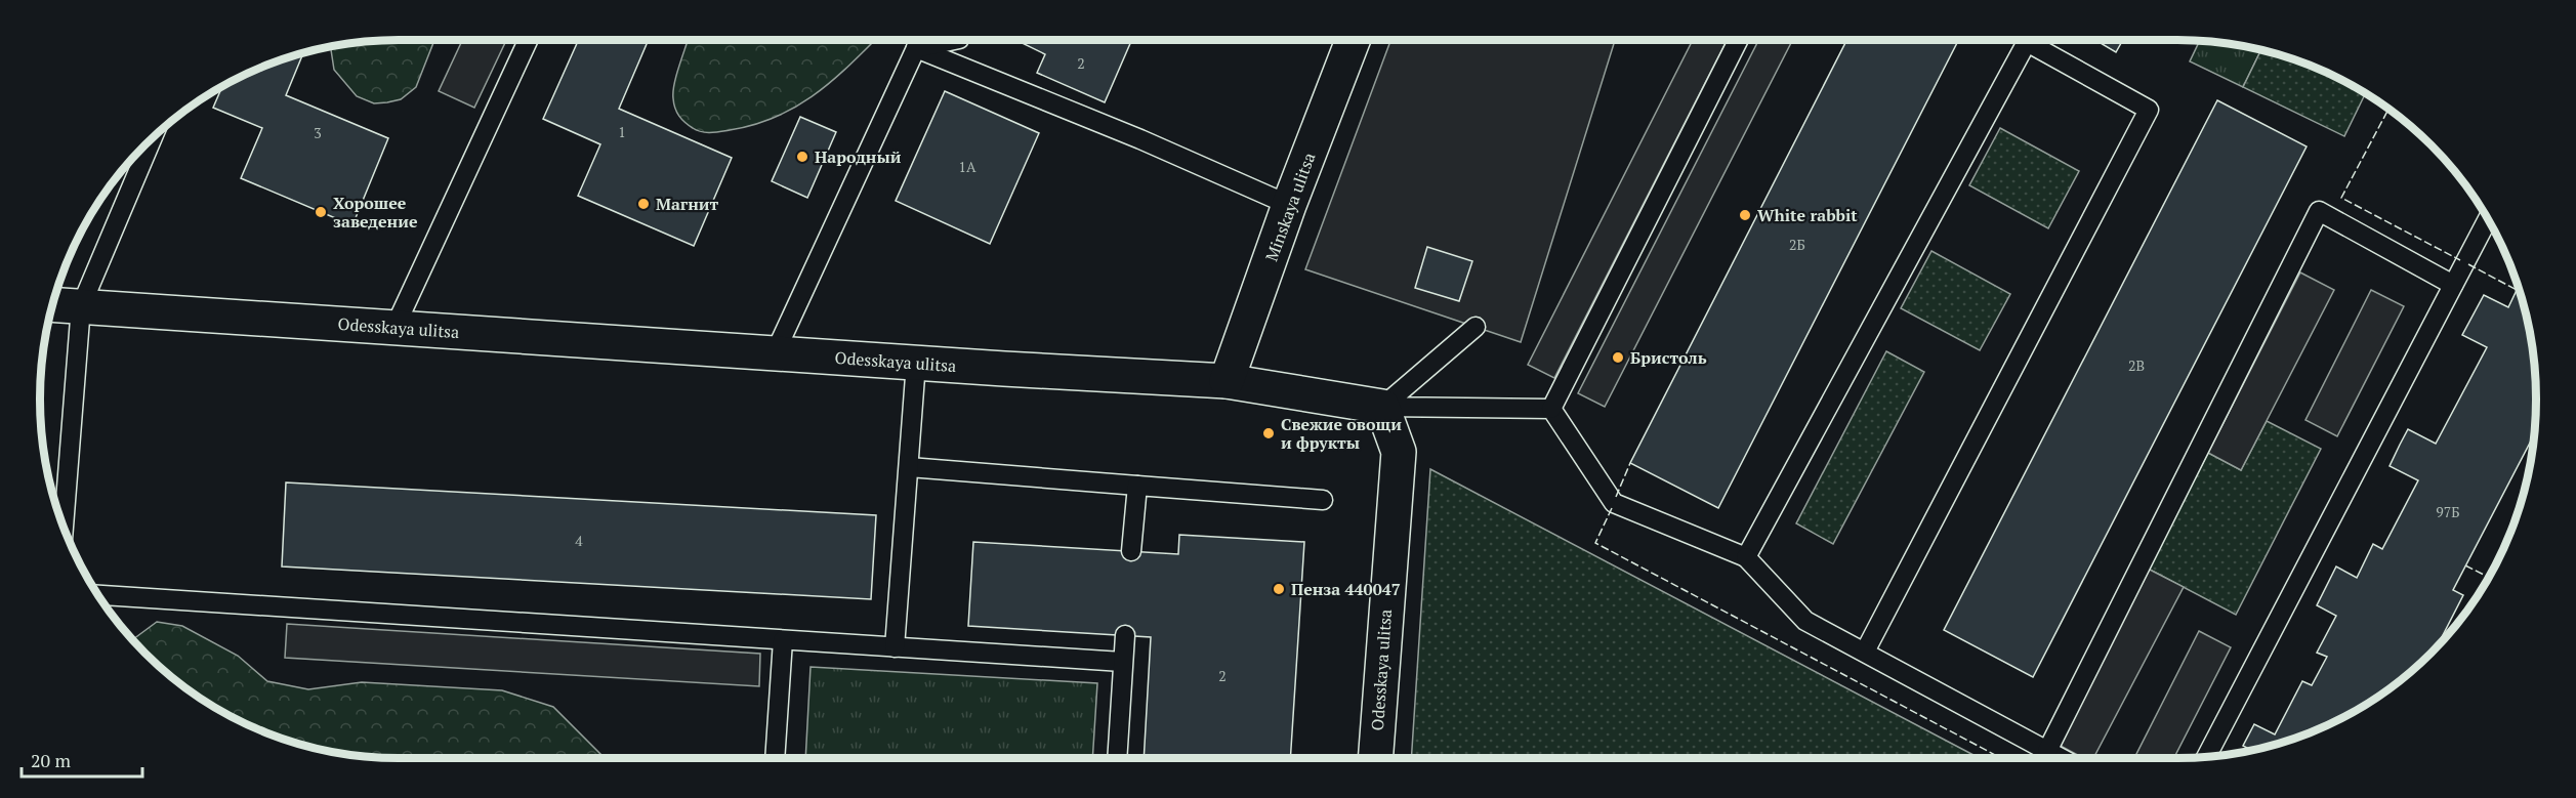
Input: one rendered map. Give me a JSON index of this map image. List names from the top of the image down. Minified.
{"streets":{"street":["Minskaya ulitsa","Odesskaya ulitsa"]},"crossings":[["Minskaya ulitsa","Odesskaya ulitsa"]],"places":["Народный","Магнит","Хорошее заведение","White rabbit","Бристоль","Свежие овощи и фрукты","Пенза 440047"],"house_numbers":["2","1","3","1А","2Б","2В","97Б","4","2"],"scale_bar":"20 m"}
